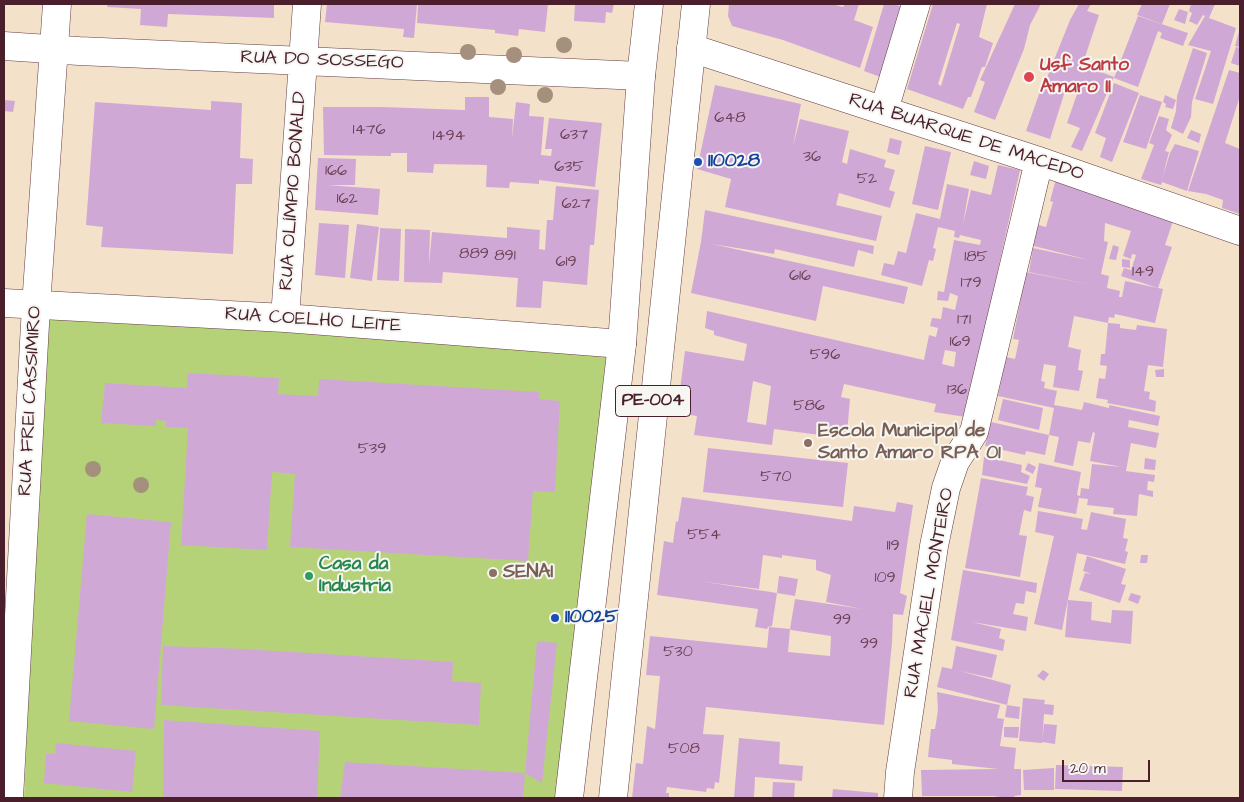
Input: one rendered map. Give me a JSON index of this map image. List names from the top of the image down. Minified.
{"streets":{"street":["RUA DO SOSSEGO","RUA BUARQUE DE MACEDO","RUA OLÍMPIO BONALD","RUA COELHO LEITE","RUA FREI CASSIMIRO","PE-004","RUA MACIEL MONTEIRO"]},"crossings":[["RUA DO SOSSEGO","RUA OLÍMPIO BONALD"],["RUA DO SOSSEGO","RUA FREI CASSIMIRO"],["RUA DO SOSSEGO","PE-004"],["RUA BUARQUE DE MACEDO","PE-004"],["RUA BUARQUE DE MACEDO","RUA MACIEL MONTEIRO"],["RUA OLÍMPIO BONALD","RUA COELHO LEITE"],["RUA COELHO LEITE","RUA FREI CASSIMIRO"],["RUA COELHO LEITE","PE-004"]],"places":["Usf Santo Amaro II","110028","Escola Municipal de Santo Amaro RPA 01","SENAI","Casa da Industria","110025"],"house_numbers":["648","1476","637","1494","36","635","166","52","162","627","889","891","185","619","149","616","179","171","169","596","136","586","539","570","554","119","109","99","99","530","508"],"scale_bar":"20 m"}
